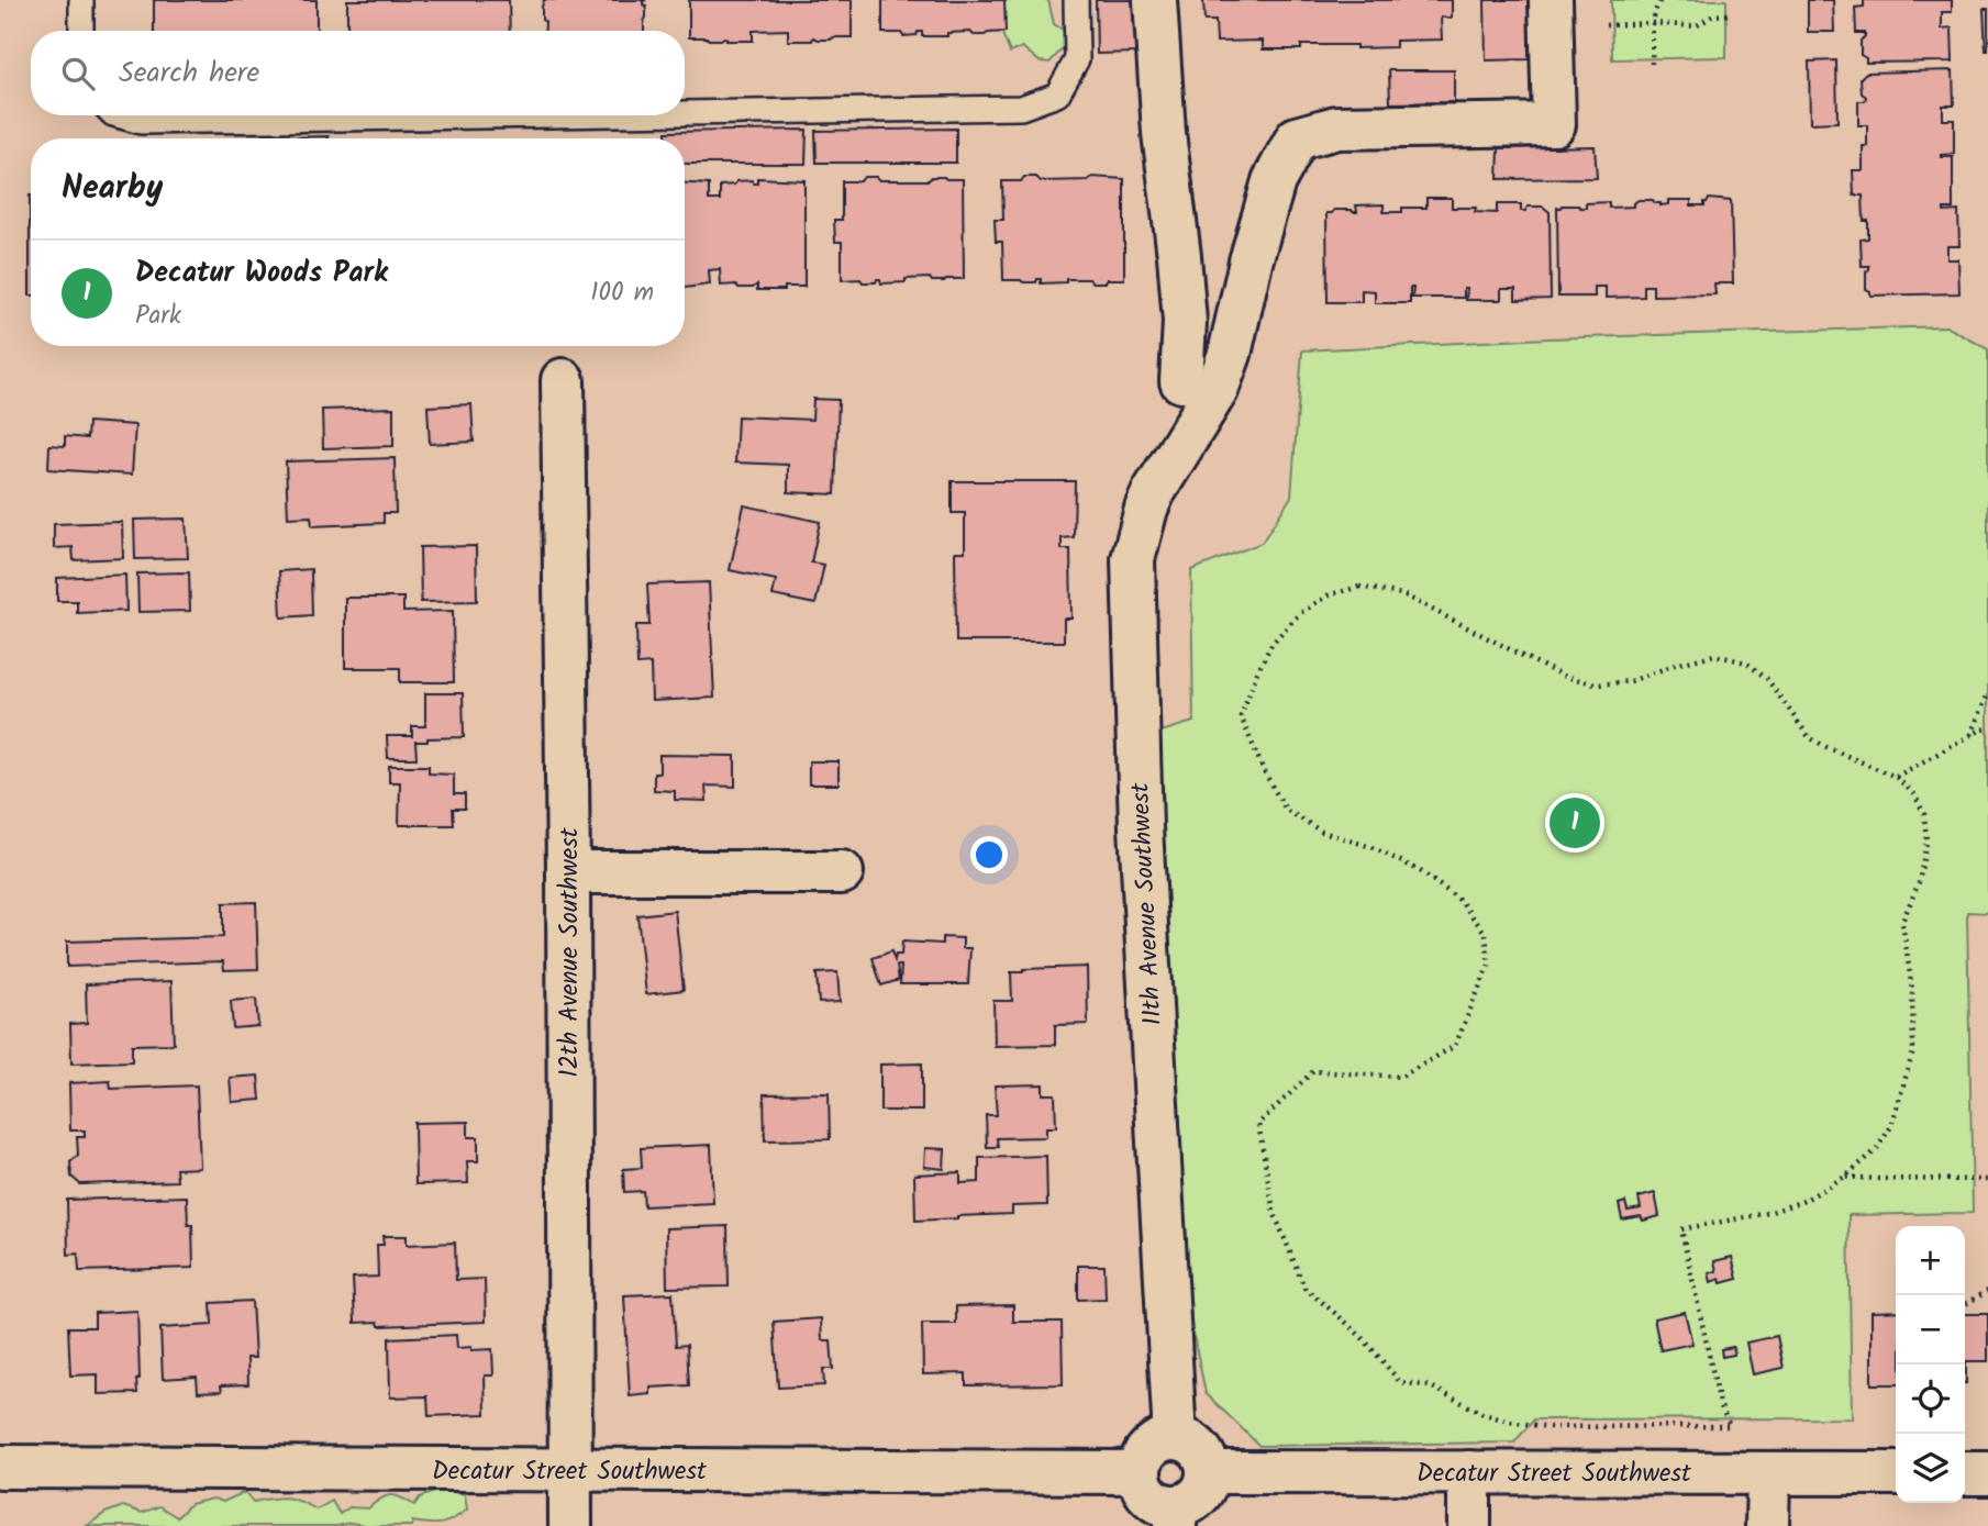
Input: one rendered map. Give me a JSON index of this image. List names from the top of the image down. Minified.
{"streets":{"street":["11th Avenue Southwest","12th Avenue Southwest","Decatur Street Southwest"]},"crossings":[["11th Avenue Southwest","Decatur Street Southwest"],["12th Avenue Southwest","Decatur Street Southwest"]],"page":{"search":"Search here","heading":"Nearby","list":[{"mark":"1","name":"Decatur Woods Park","note":"Park","value":"100 m"}],"pins":"1","map_buttons":["+","−"]}}
